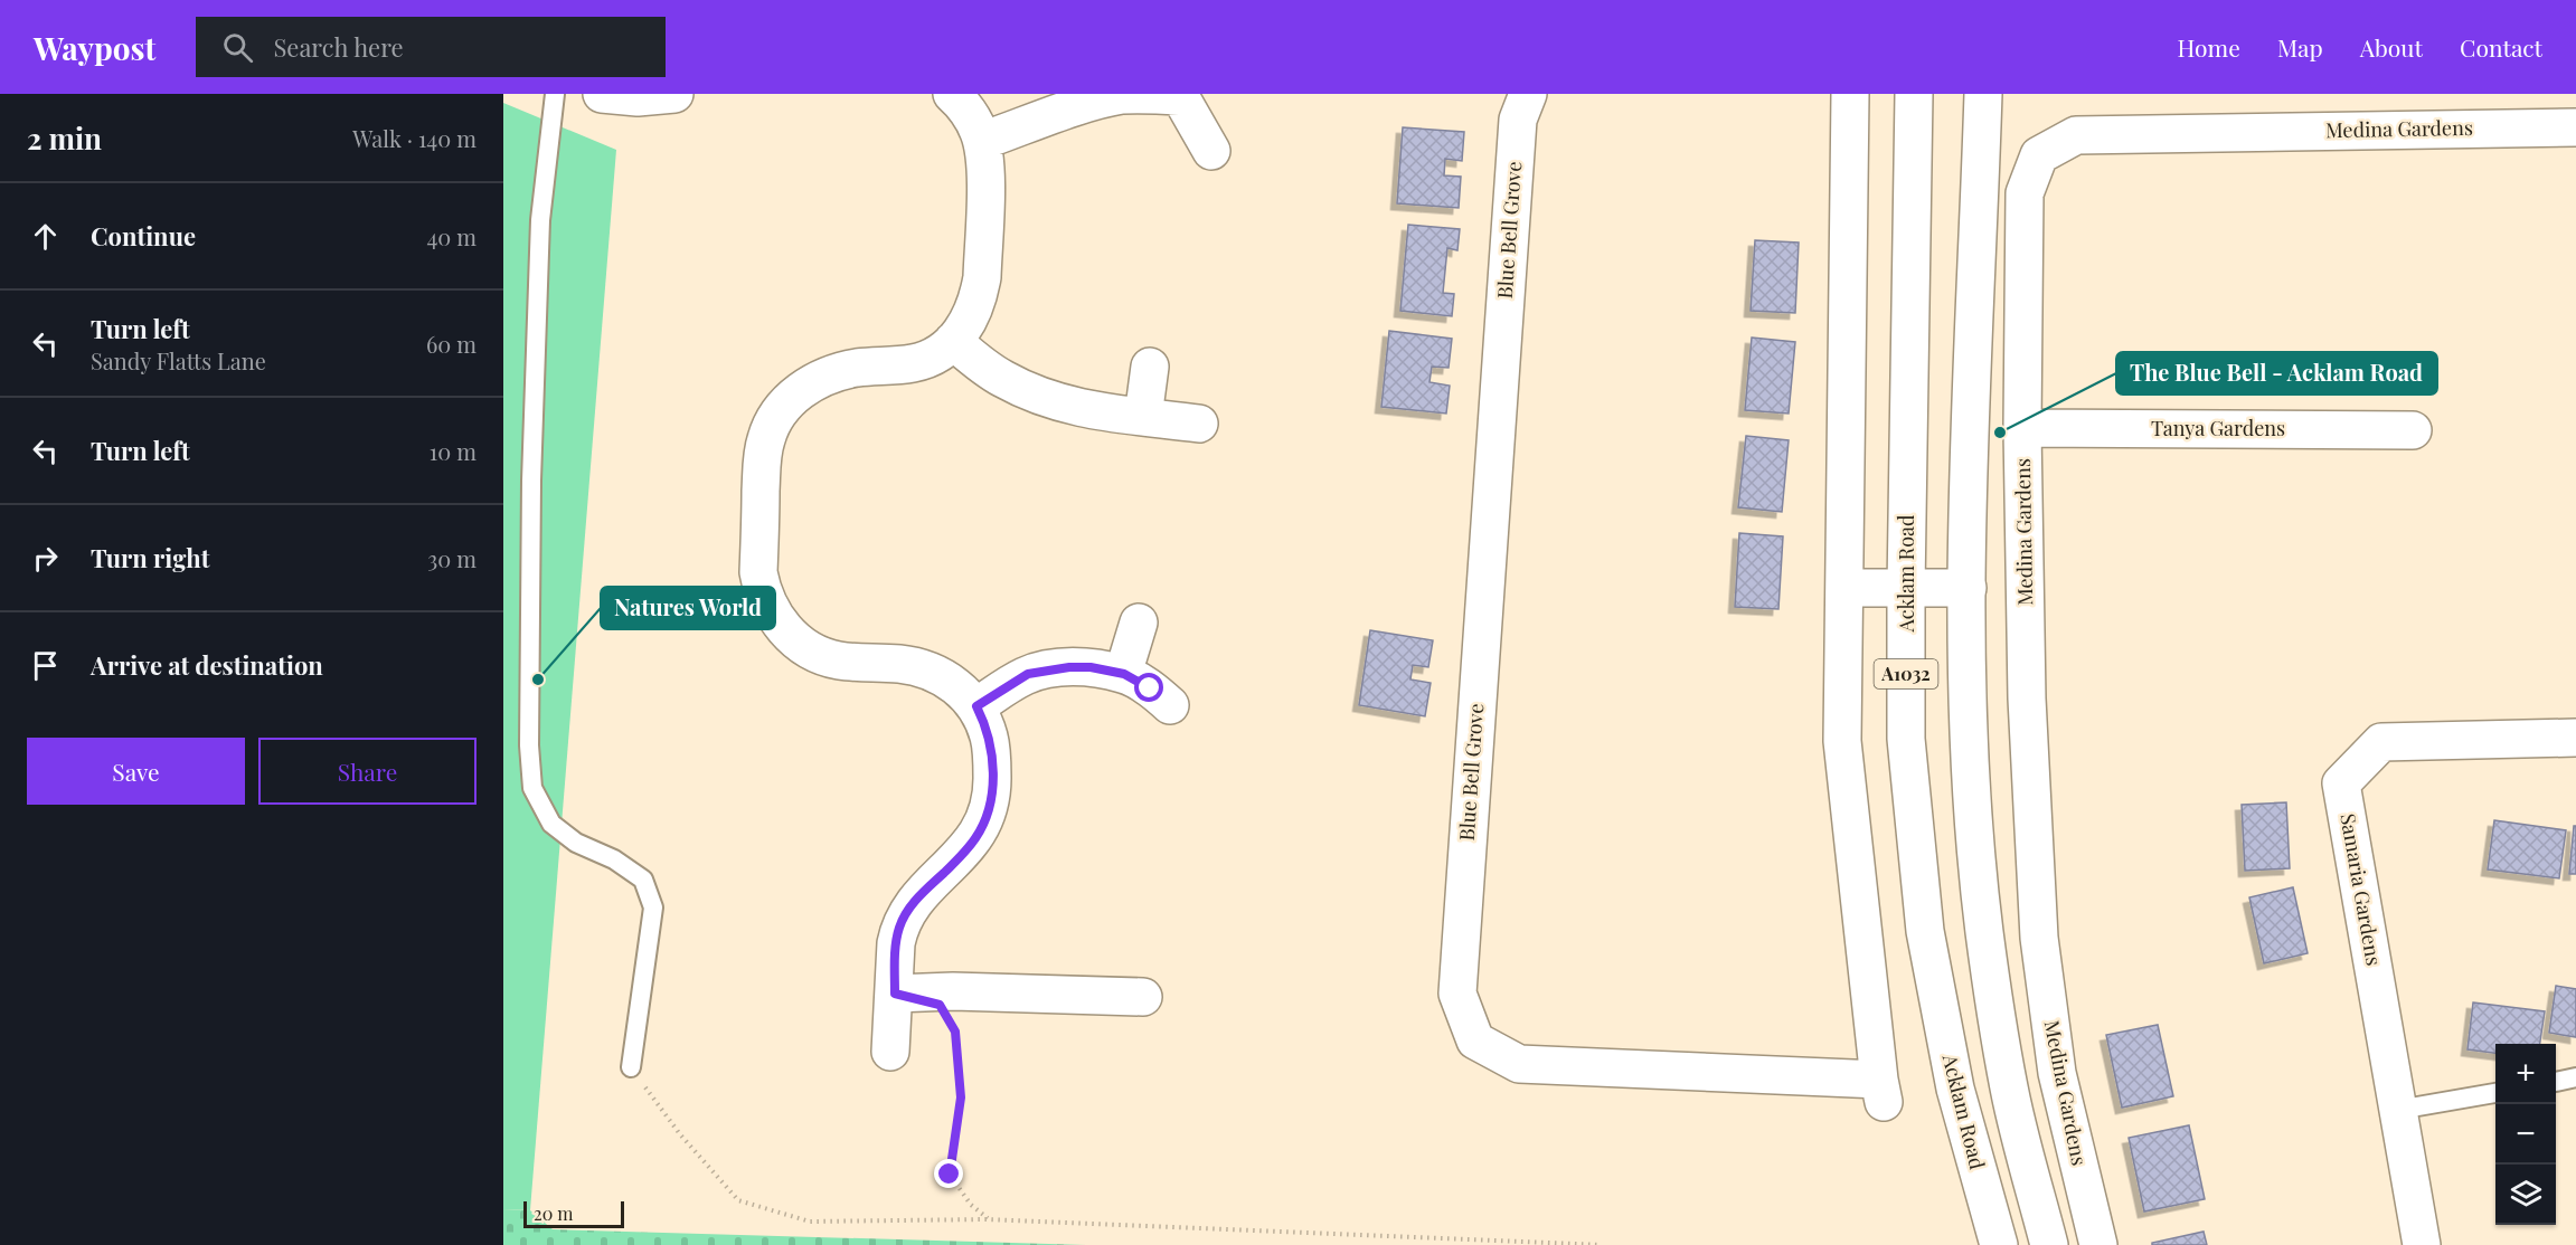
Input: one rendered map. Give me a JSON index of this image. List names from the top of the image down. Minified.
{"streets":{"street":["Medina Gardens","Blue Bell Grove","Tanya Gardens","Acklam Road","A1032","Samaria Gardens"]},"crossings":[["Medina Gardens","Tanya Gardens"]],"places":["The Blue Bell - Acklam Road","Natures World"],"scale_bar":"20 m","page":{"header":"Waypost","search":"Search here","nav":["Home","Map","About","Contact"],"heading":["2 min","Walk · 140 m"],"list":[["Continue","40 m"],["Turn left","Sandy Flatts Lane","60 m"],["Turn left","10 m"],["Turn right","30 m"],"Arrive at destination"],"buttons":["Save","Share"],"map_buttons":["+","−"],"scale":"20 m"}}
